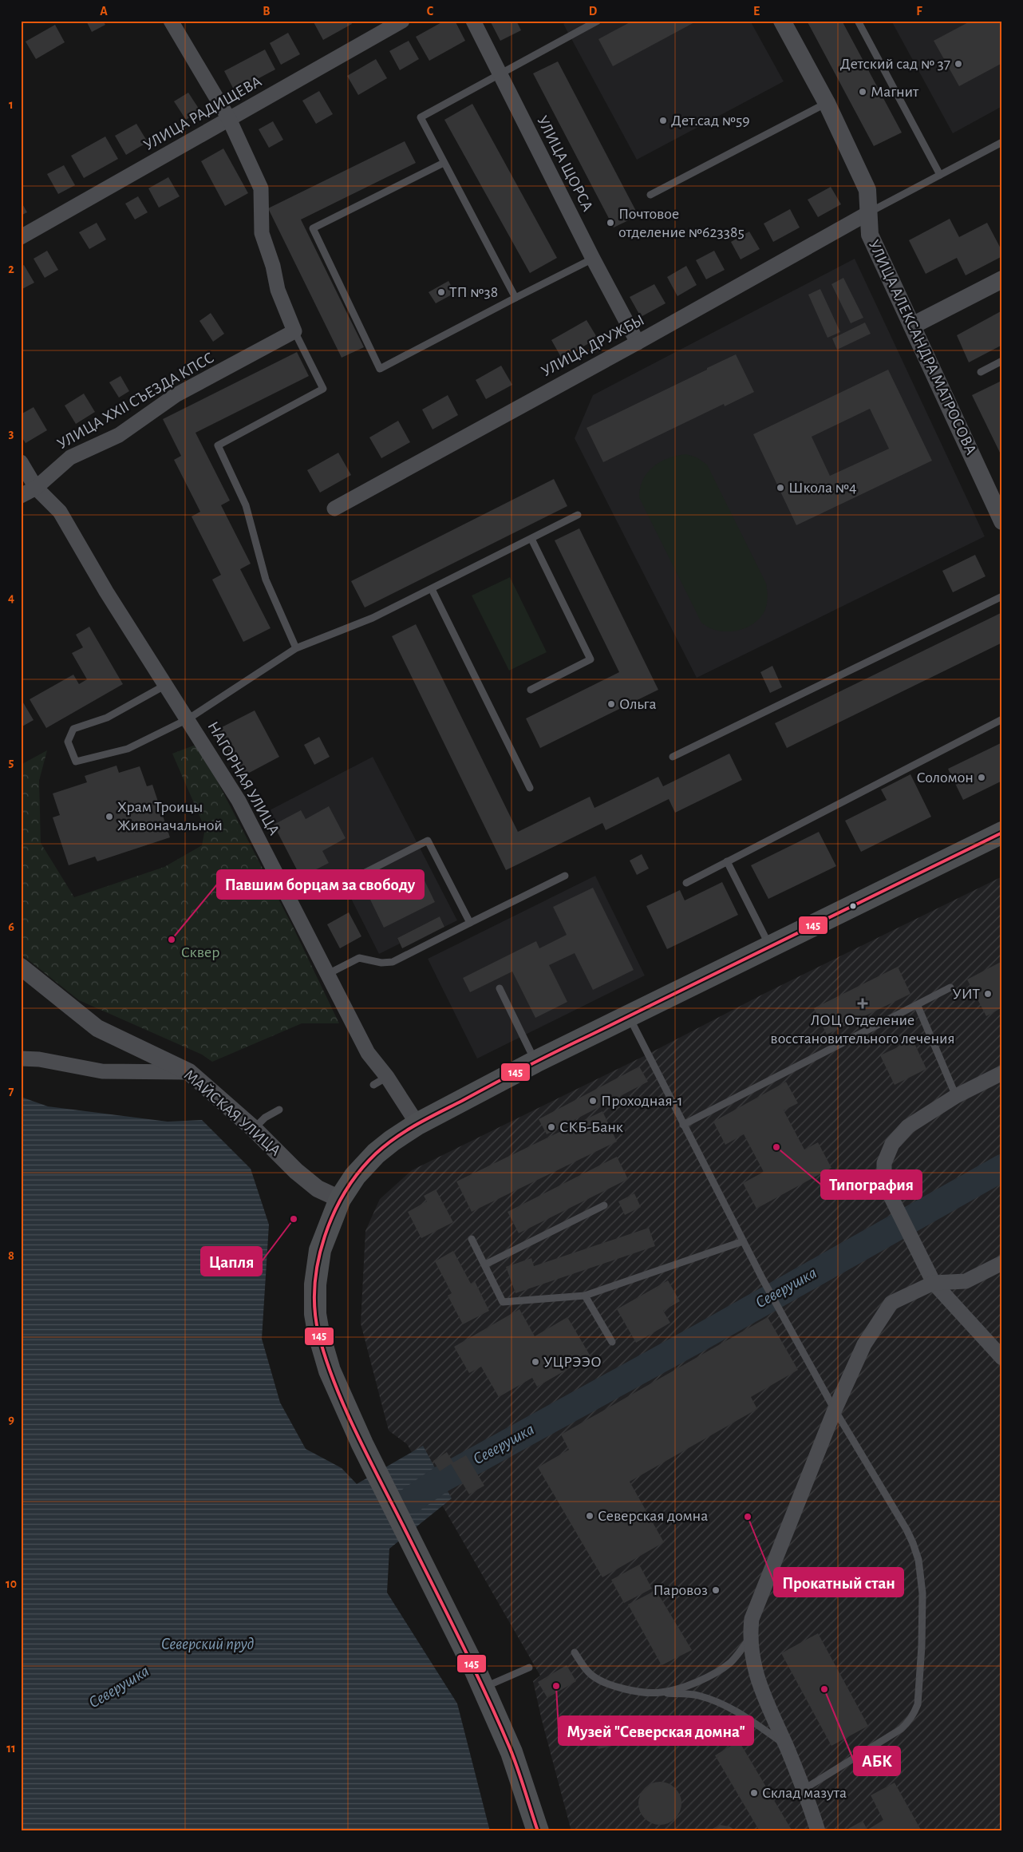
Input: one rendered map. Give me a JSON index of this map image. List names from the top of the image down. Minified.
{"streets":{"street":["УЛИЦА РАДИЩЕВА","УЛИЦА ЩОРСА","УЛИЦА ДРУЖБЫ","УЛИЦА АЛЕКСАНДРА МАТРОСОВА","УЛИЦА XXII СЪЕЗДА КПСС","НАГОРНАЯ УЛИЦА","МАЙСКАЯ УЛИЦА"]},"crossings":[["УЛИЦА ЩОРСА","УЛИЦА ДРУЖБЫ"],["УЛИЦА ДРУЖБЫ","УЛИЦА АЛЕКСАНДРА МАТРОСОВА"],["УЛИЦА XXII СЪЕЗДА КПСС","НАГОРНАЯ УЛИЦА"]],"water":["Северушка","Северский пруд"],"parks":["Сквер"],"places":{"other":["Детский сад № 37","Магнит","Дет.сад №59","Почтовое отделение №623385","ТП №38","Школа №4","Ольга","Соломон","Храм Троицы Живоначальной","Павшим борцам за свободу","УИТ","Проходная-1","СКБ-Банк","Типография","Цапля","УЦРЭЭО","Северская домна","Прокатный стан","Паровоз","Музей \"Северская домна\"","АБК","Склад мазута"],"health":["ЛОЦ Отделение восстановительного лечения"]},"lines":["transit line 145"],"grid":{"columns":["A","B","C","D","E","F"],"rows":["1","2","3","4","5","6","7","8","9","10","11"]}}
